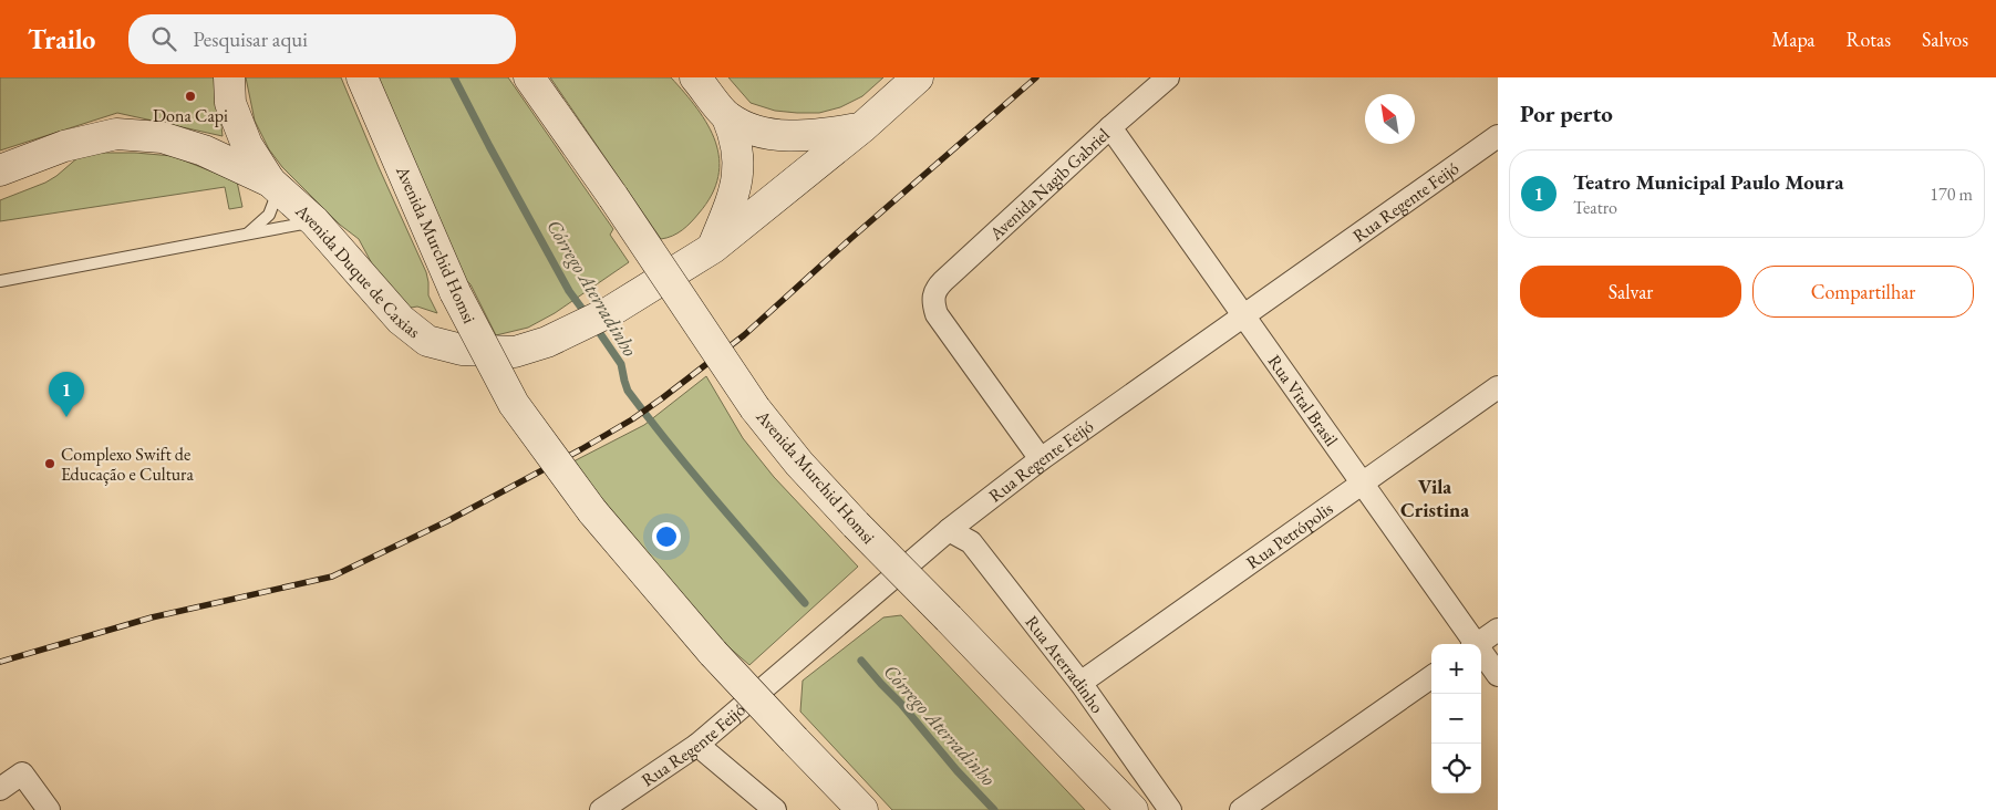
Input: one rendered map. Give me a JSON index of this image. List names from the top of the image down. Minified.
{"streets":{"main road":["Avenida Murchid Homsi","Avenida Duque de Caxias"],"street":["Avenida Nagib Gabriel","Rua Regente Feijó","Rua Vital Brasil","Rua Petrópolis","Rua Aterradinho"]},"crossings":[["Avenida Nagib Gabriel","Rua Regente Feijó"],["Avenida Nagib Gabriel","Rua Vital Brasil"],["Rua Regente Feijó","Rua Vital Brasil"],["Rua Regente Feijó","Rua Aterradinho"],["Rua Vital Brasil","Rua Petrópolis"],["Rua Petrópolis","Rua Aterradinho"]],"districts":["Vila Cristina"],"water":["Córrego Aterradinho"],"places":["Dona Capi","Complexo Swift de Educação e Cultura"],"north":"top left","page":{"header":"Trailo","search":"Pesquisar aqui","nav":["Mapa","Rotas","Salvos"],"heading":"Por perto","list":[{"mark":"1","name":"Teatro Municipal Paulo Moura","note":"Teatro","value":"170 m"}],"buttons":["Salvar","Compartilhar"],"pins":"1","map_buttons":["+","−"]}}
